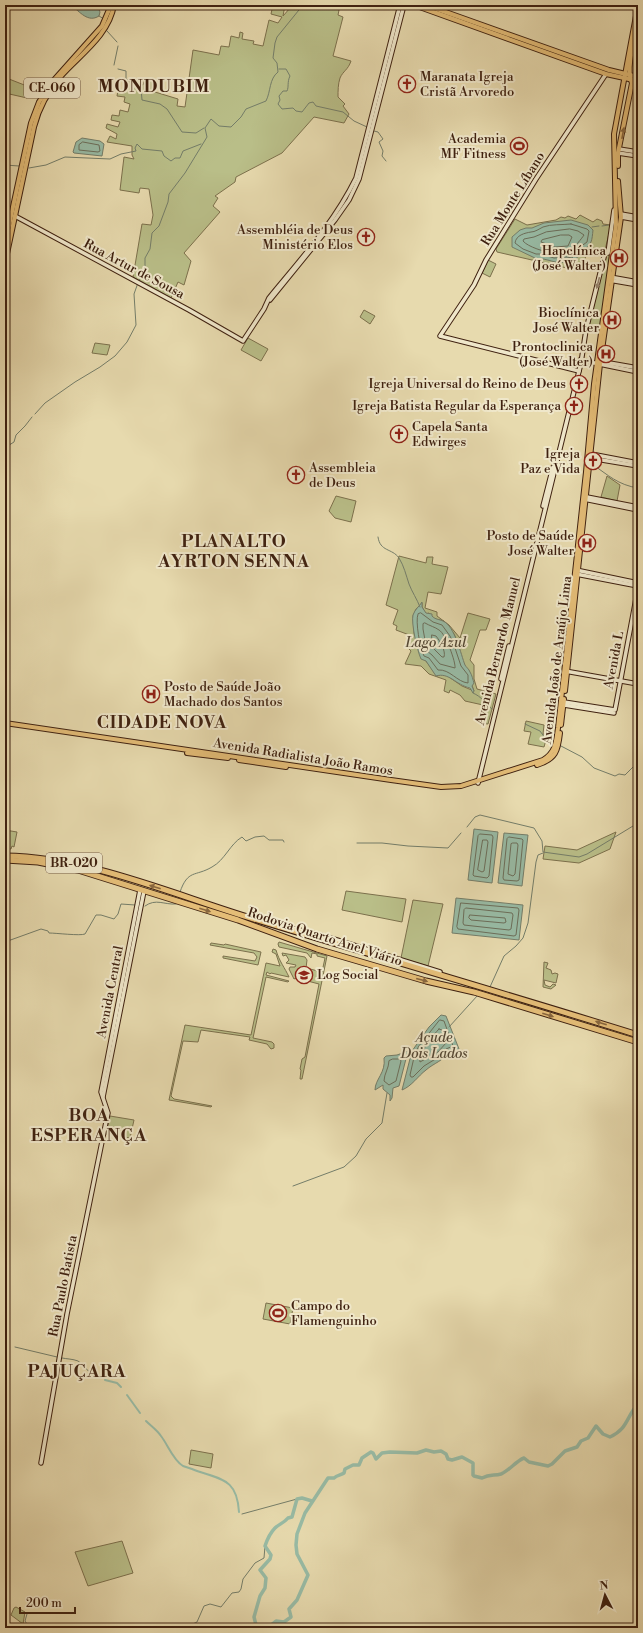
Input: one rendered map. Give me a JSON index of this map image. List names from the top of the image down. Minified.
{"streets":{"highway":["BR-020","Rodovia Quarto Anel Viário"],"main road":["CE-060","Avenida João de Araújo Lima","Avenida Radialista João Ramos"],"street":["Rua Monte Líbano","Rua Artur de Sousa","Avenida Bernardo Manuel","Avenida L","Avenida Central","Rua Paulo Batista"]},"crossings":[["CE-060","Rua Artur de Sousa"],["Rua Monte Líbano","Avenida Bernardo Manuel"],["Avenida Bernardo Manuel","Avenida João de Araújo Lima"],["Avenida Bernardo Manuel","Avenida Radialista João Ramos"],["Avenida João de Araújo Lima","Avenida L"],["Avenida João de Araújo Lima","Avenida Radialista João Ramos"],["Rodovia Quarto Anel Viário","Avenida Central"],["Avenida Central","Rua Paulo Batista"]],"districts":["MONDUBIM","PLANALTO AYRTON SENNA","CIDADE NOVA","BOA ESPERANÇA","PAJUÇARA"],"water":["Lago Azul","Açude Dois Lados"],"places":{"church":["Maranata Igreja Cristã Arvoredo","Assembléia de Deus Ministério Elos","Igreja Universal do Reino de Deus","Igreja Batista Regular da Esperança","Capela Santa Edwirges","Igreja Paz e Vida","Assembleia de Deus"],"sports":["Academia MF Fitness","Campo do Flamenguinho"],"hospital":["Hapclínica (José Walter)","Bioclínica José Walter","Prontoclinica (José Walter)","Posto de Saúde José Walter","Posto de Saúde João Machado dos Santos"],"school or university":["Log Social"]},"scale_bar":"200 m","north":"top"}
